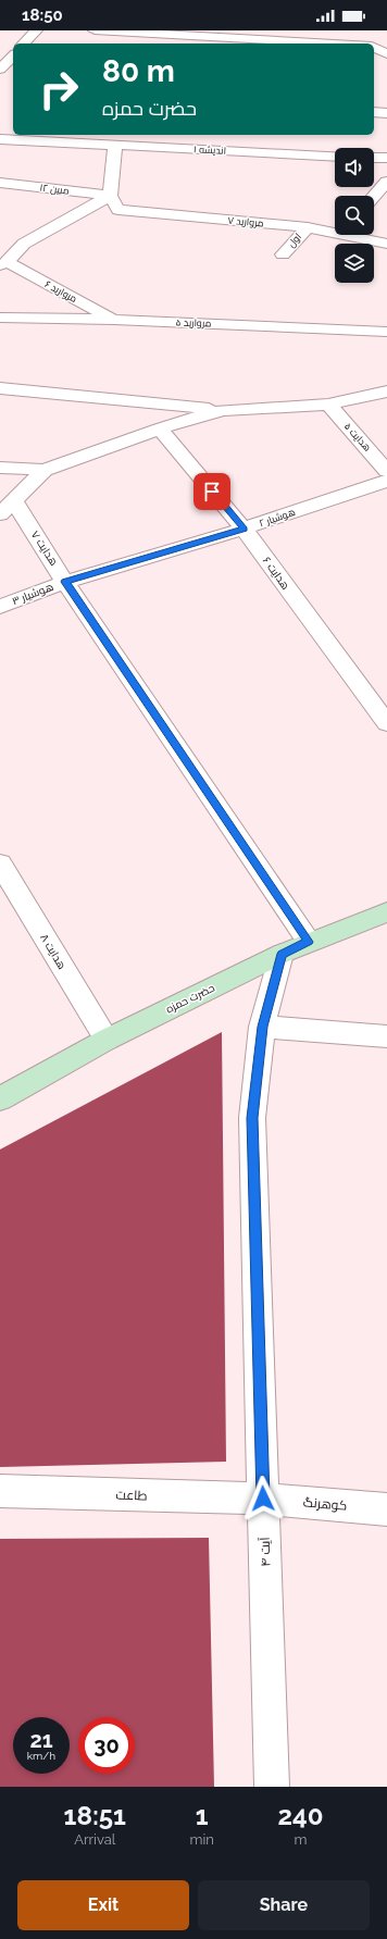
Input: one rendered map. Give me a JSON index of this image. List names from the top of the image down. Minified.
{"streets":{"main road":["حضرت حمزه"],"street":["اندیشه ۱","مبین ۱۲","مروارید ۷","اول","مروارید ۶","مروارید ۵","هدایت ۵","هوشیار ۲","هدایت ۷","هدایت ۶","هوشیار ۳","هدایت ۸","طاعت","کوهرنگ","آیت ۴"]},"crossings":[["مبین ۱۲","مروارید ۷"],["مروارید ۷","اول"],["مروارید ۶","مروارید ۵"],["هوشیار ۲","هدایت ۷"],["هوشیار ۲","هدایت ۶"],["هوشیار ۲","هوشیار ۳"],["هدایت ۷","هوشیار ۳"],["هدایت ۷","حضرت حمزه"],["هدایت ۸","حضرت حمزه"],["حضرت حمزه","آیت ۴"],["طاعت","کوهرنگ"],["طاعت","آیت ۴"],["کوهرنگ","آیت ۴"]],"page":{"status":"18:50","turn":["80 m","حضرت حمزه"],"speed":"21 km/h","limit":"30","eta":["18:51","Arrival","1","min","240","m"],"buttons":["Exit","Share"]}}
